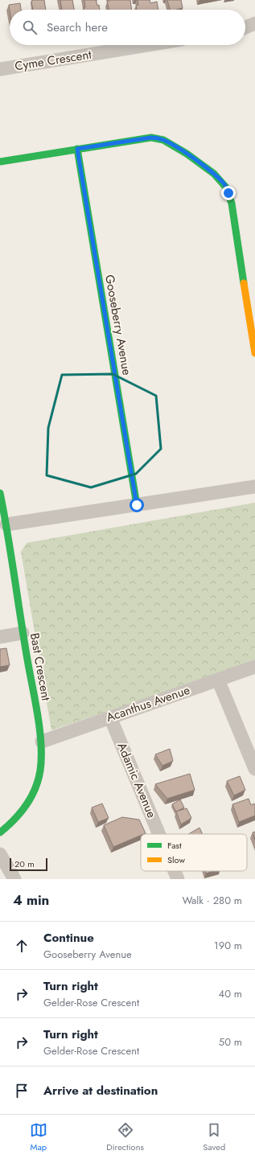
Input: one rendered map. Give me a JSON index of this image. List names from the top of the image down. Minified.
{"streets":{"street":["Cyme Crescent","Gooseberry Avenue","Bast Crescent","Acanthus Avenue","Adamic Avenue"]},"crossings":[["Bast Crescent","Acanthus Avenue"],["Acanthus Avenue","Adamic Avenue"]],"legend":["Fast","Slow"],"scale_bar":"20 m","page":{"search":"Search here","scale":"20 m","heading":["4 min","Walk · 280 m"],"list":[["Continue","Gooseberry Avenue","190 m"],["Turn right","Gelder-Rose Crescent","40 m"],["Turn right","Gelder-Rose Crescent","50 m"],"Arrive at destination"],"nav":["Map","Directions","Saved"]}}
